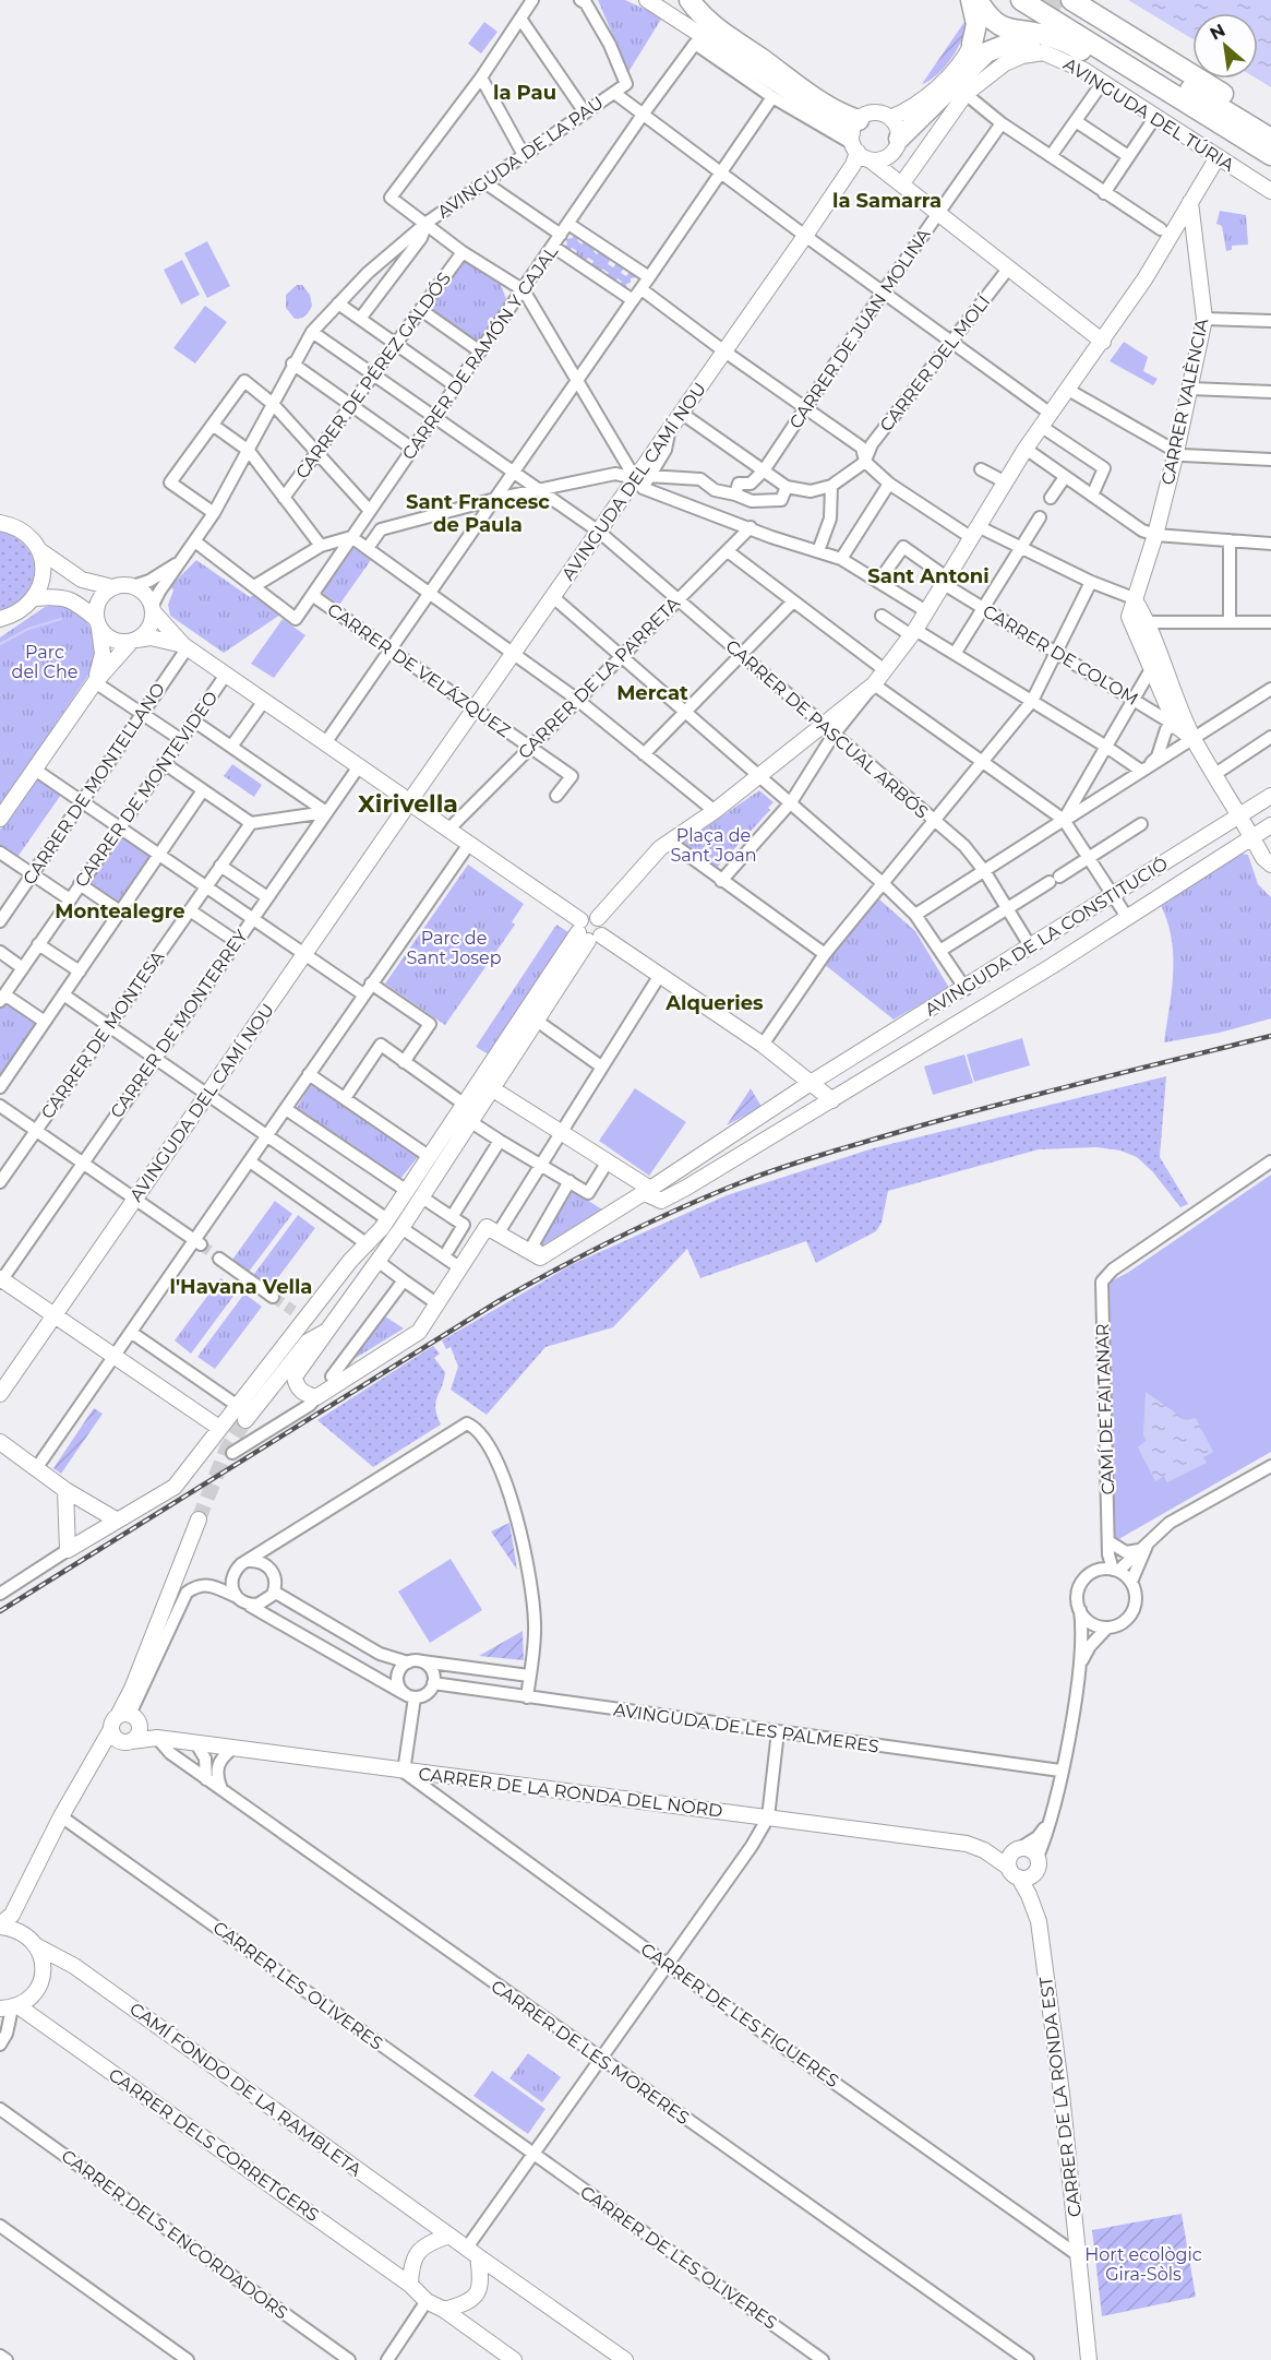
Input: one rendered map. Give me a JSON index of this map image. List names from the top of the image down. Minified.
{"streets":{"street":["AVINGUDA DEL TÚRIA","AVINGUDA DE LA PAU","CARRER DE JUAN MOLINA","CARRER DE RAMÓN Y CAJAL","CARRER DEL MOLÍ","CARRER DE PÉREZ GALDÓS","CARRER VALÈNCIA","AVINGUDA DEL CAMÍ NOU","CARRER DE COLOM","CARRER DE VELÁZQUEZ","CARRER DE LA PARRETA","CARRER DE PASCUAL ARBÓS","CARRER DE MONTELLANO","CARRER DE MONTEVIDEO","AVINGUDA DE LA CONSTITUCIÓ","CARRER DE MONTERREY","CARRER DE MONTESA","CAMÍ DE FAITANAR","AVINGUDA DE LES PALMERES","CARRER DE LA RONDA DEL NORD","CARRER LES OLIVERES","CARRER DE LES FIGUERES","CARRER DE LES MORERES","CAMÍ FONDO DE LA RAMBLETA","CARRER DE LA RONDA EST","CARRER DELS CORRETGERS","CARRER DELS ENCORDADORS","CARRER DE LES OLIVERES"]},"crossings":[["AVINGUDA DE LA PAU","CARRER DE PASCUAL ARBÓS"],["CARRER DE RAMÓN Y CAJAL","CARRER DE VELÁZQUEZ"],["CARRER DE RAMÓN Y CAJAL","CARRER DE PASCUAL ARBÓS"],["CARRER DE PÉREZ GALDÓS","CARRER DE PASCUAL ARBÓS"],["AVINGUDA DEL CAMÍ NOU","CARRER DE VELÁZQUEZ"],["AVINGUDA DEL CAMÍ NOU","CARRER DE PASCUAL ARBÓS"],["CARRER DE VELÁZQUEZ","CARRER DE LA PARRETA"],["CARRER DE LA PARRETA","CARRER DE PASCUAL ARBÓS"],["CARRER DE PASCUAL ARBÓS","AVINGUDA DE LA CONSTITUCIÓ"],["CARRER DE LA RONDA DEL NORD","CARRER DE LES FIGUERES"],["CARRER DE LA RONDA DEL NORD","CARRER DE LES MORERES"],["CARRER DE LA RONDA DEL NORD","CARRER DE LA RONDA EST"],["CARRER LES OLIVERES","CARRER DE LES OLIVERES"],["CARRER DE LES FIGUERES","CARRER DE LA RONDA EST"],["CAMÍ FONDO DE LA RAMBLETA","CARRER DELS CORRETGERS"]],"districts":["la Pau","la Samarra","Sant Francesc de Paula","Sant Antoni","Mercat","Xirivella","Montealegre","Alqueries","l'Havana Vella"],"parks":["Parc del Che","Plaça de Sant Joan","Parc de Sant Josep","Hort ecològic Gira-Sòls"],"north":"top left"}
